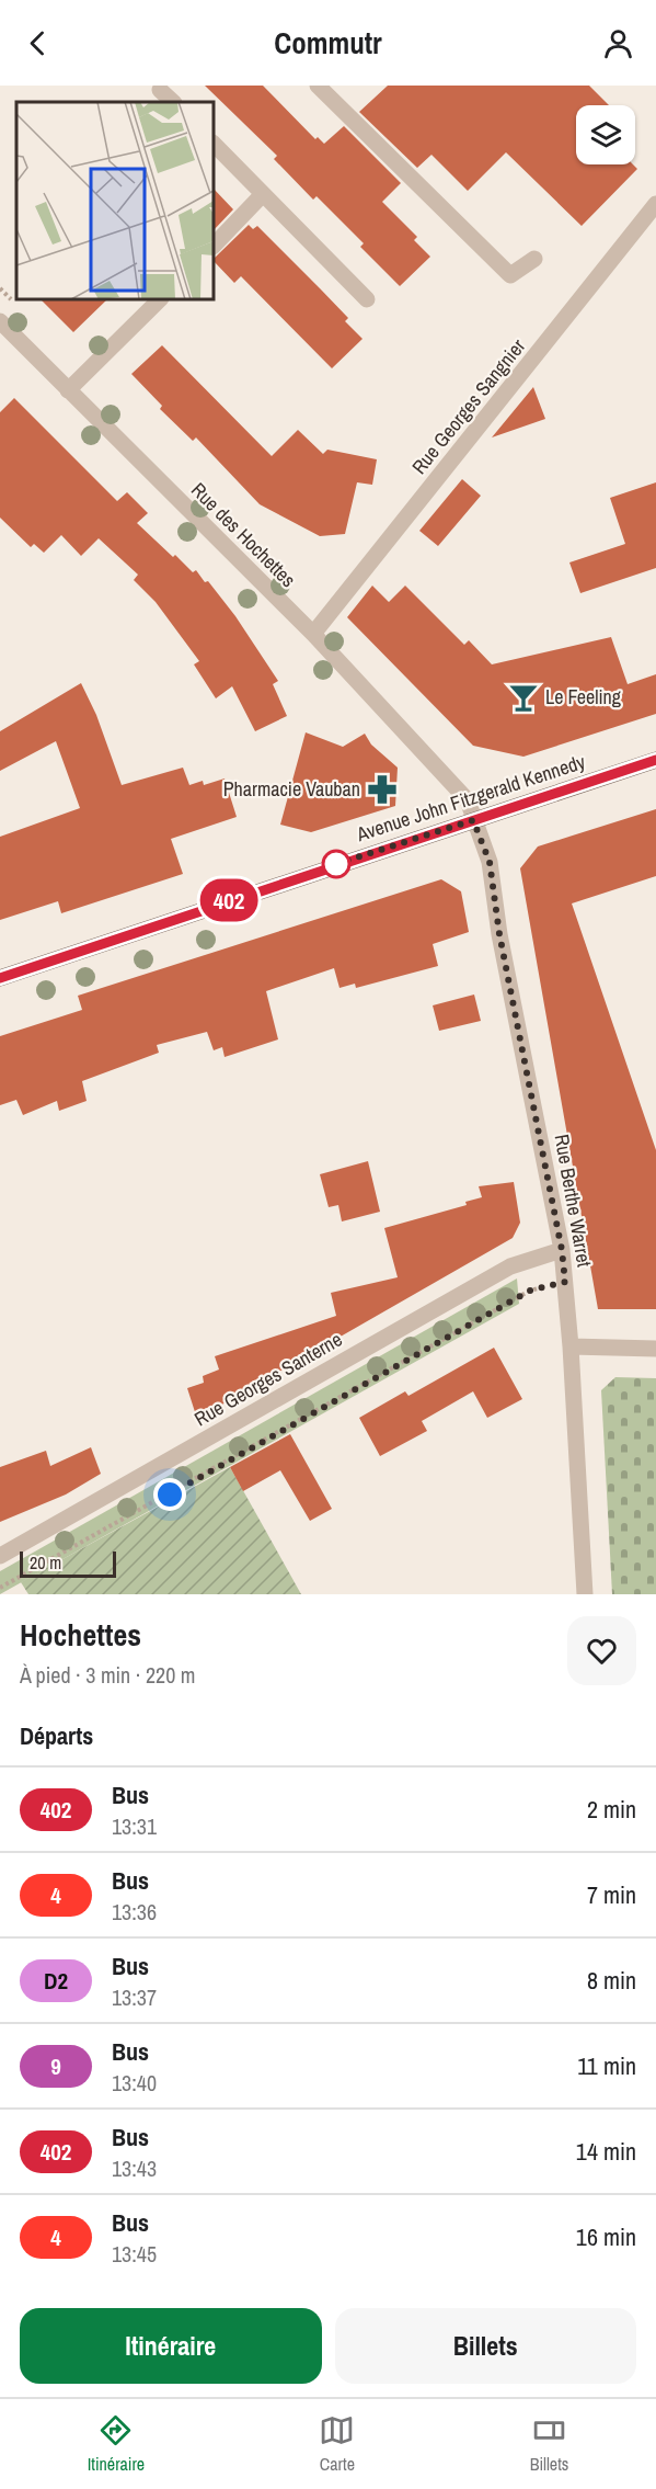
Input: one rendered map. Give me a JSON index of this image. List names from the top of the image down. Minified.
{"streets":{"main road":["Avenue John Fitzgerald Kennedy"],"street":["Rue Georges Sangnier","Rue des Hochettes","Rue Berthe Warret","Rue Georges Santerne"]},"crossings":[["Rue Georges Sangnier","Rue des Hochettes"],["Rue des Hochettes","Rue Berthe Warret"],["Avenue John Fitzgerald Kennedy","Rue Berthe Warret"],["Rue Berthe Warret","Rue Georges Santerne"]],"places":{"bar":["Le Feeling"],"pharmacy":["Pharmacie Vauban"]},"lines":["bus line 402"],"scale_bar":"20 m","page":{"header":"Commutr","on_map":"402","scale":"20 m","heading":[["Hochettes","À pied · 3 min · 220 m"],"Départs"],"list":[{"mark":"402","name":"Bus","note":"13:31","value":"2 min"},{"mark":"4","name":"Bus","note":"13:36","value":"7 min"},{"mark":"D2","name":"Bus","note":"13:37","value":"8 min"},{"mark":"9","name":"Bus","note":"13:40","value":"11 min"},{"mark":"402","name":"Bus","note":"13:43","value":"14 min"},{"mark":"4","name":"Bus","note":"13:45","value":"16 min"}],"buttons":["Itinéraire","Billets"],"tabs":["Itinéraire","Carte","Billets"]}}
